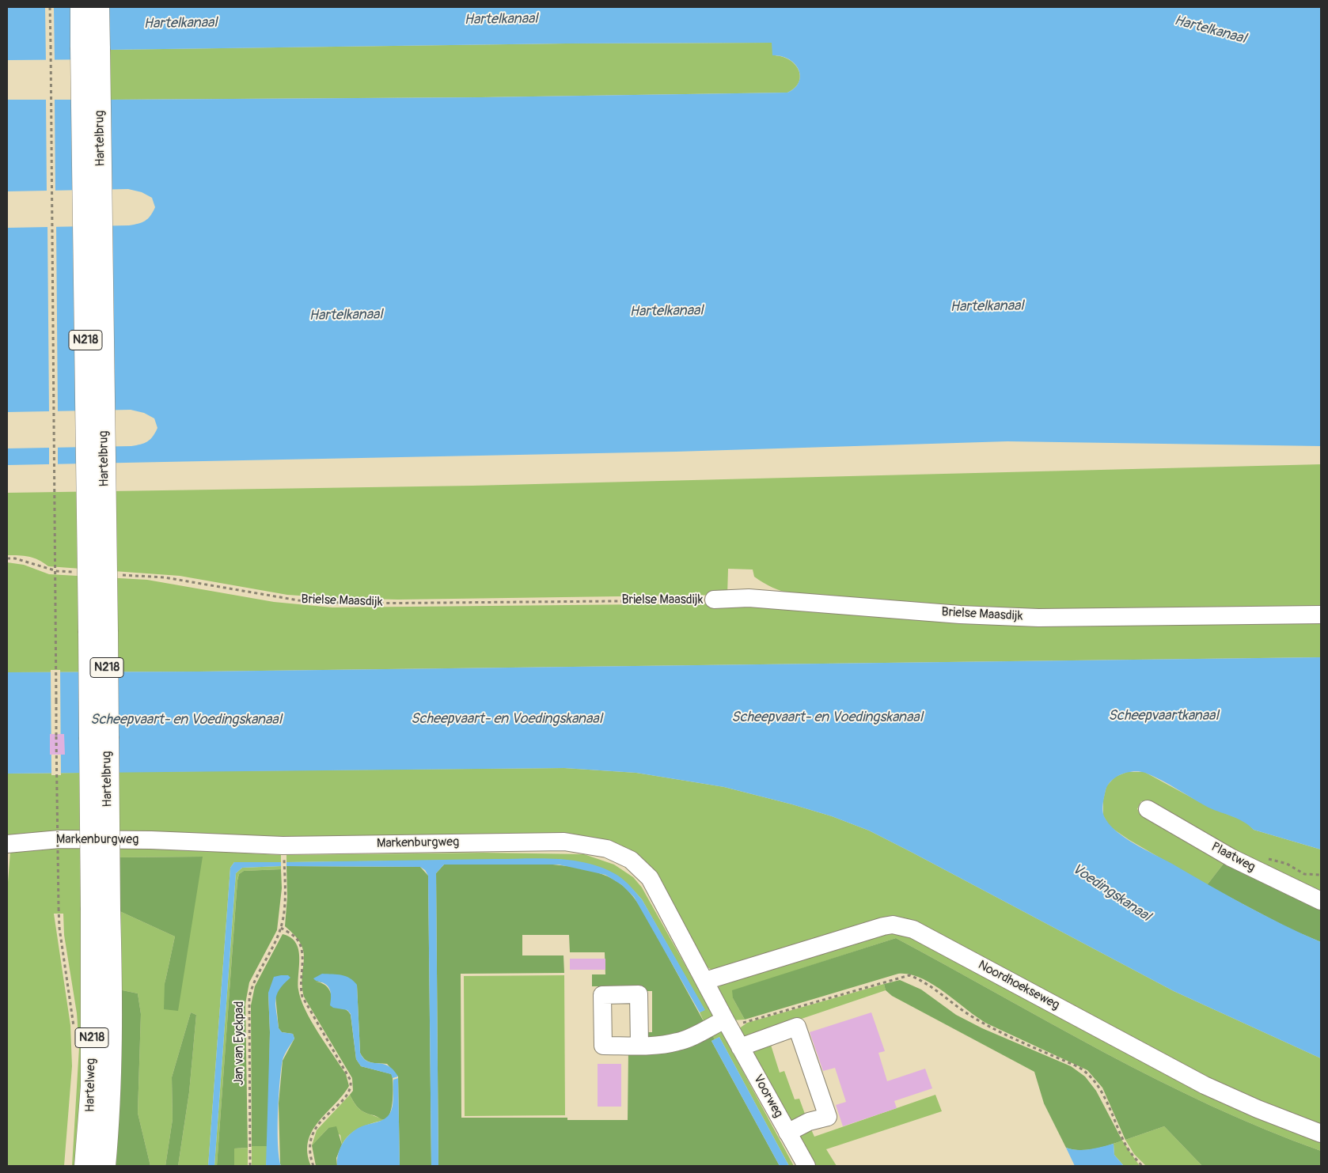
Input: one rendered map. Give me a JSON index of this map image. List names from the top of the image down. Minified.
{"streets":{"main road":["Hartelbrug","N218","Hartelweg"],"street":["Brielse Maasdijk","Markenburgweg","Plaatweg","Noordhoekseweg","Voorweg"],"path":["Jan van Eyckpad"]},"crossings":[["Hartelbrug","Hartelweg"],["Markenburgweg","Noordhoekseweg"],["Markenburgweg","Voorweg"]],"water":["Hartelkanaal","Scheepvaartkanaal","Scheepvaart- en Voedingskanaal","Voedingskanaal"]}
